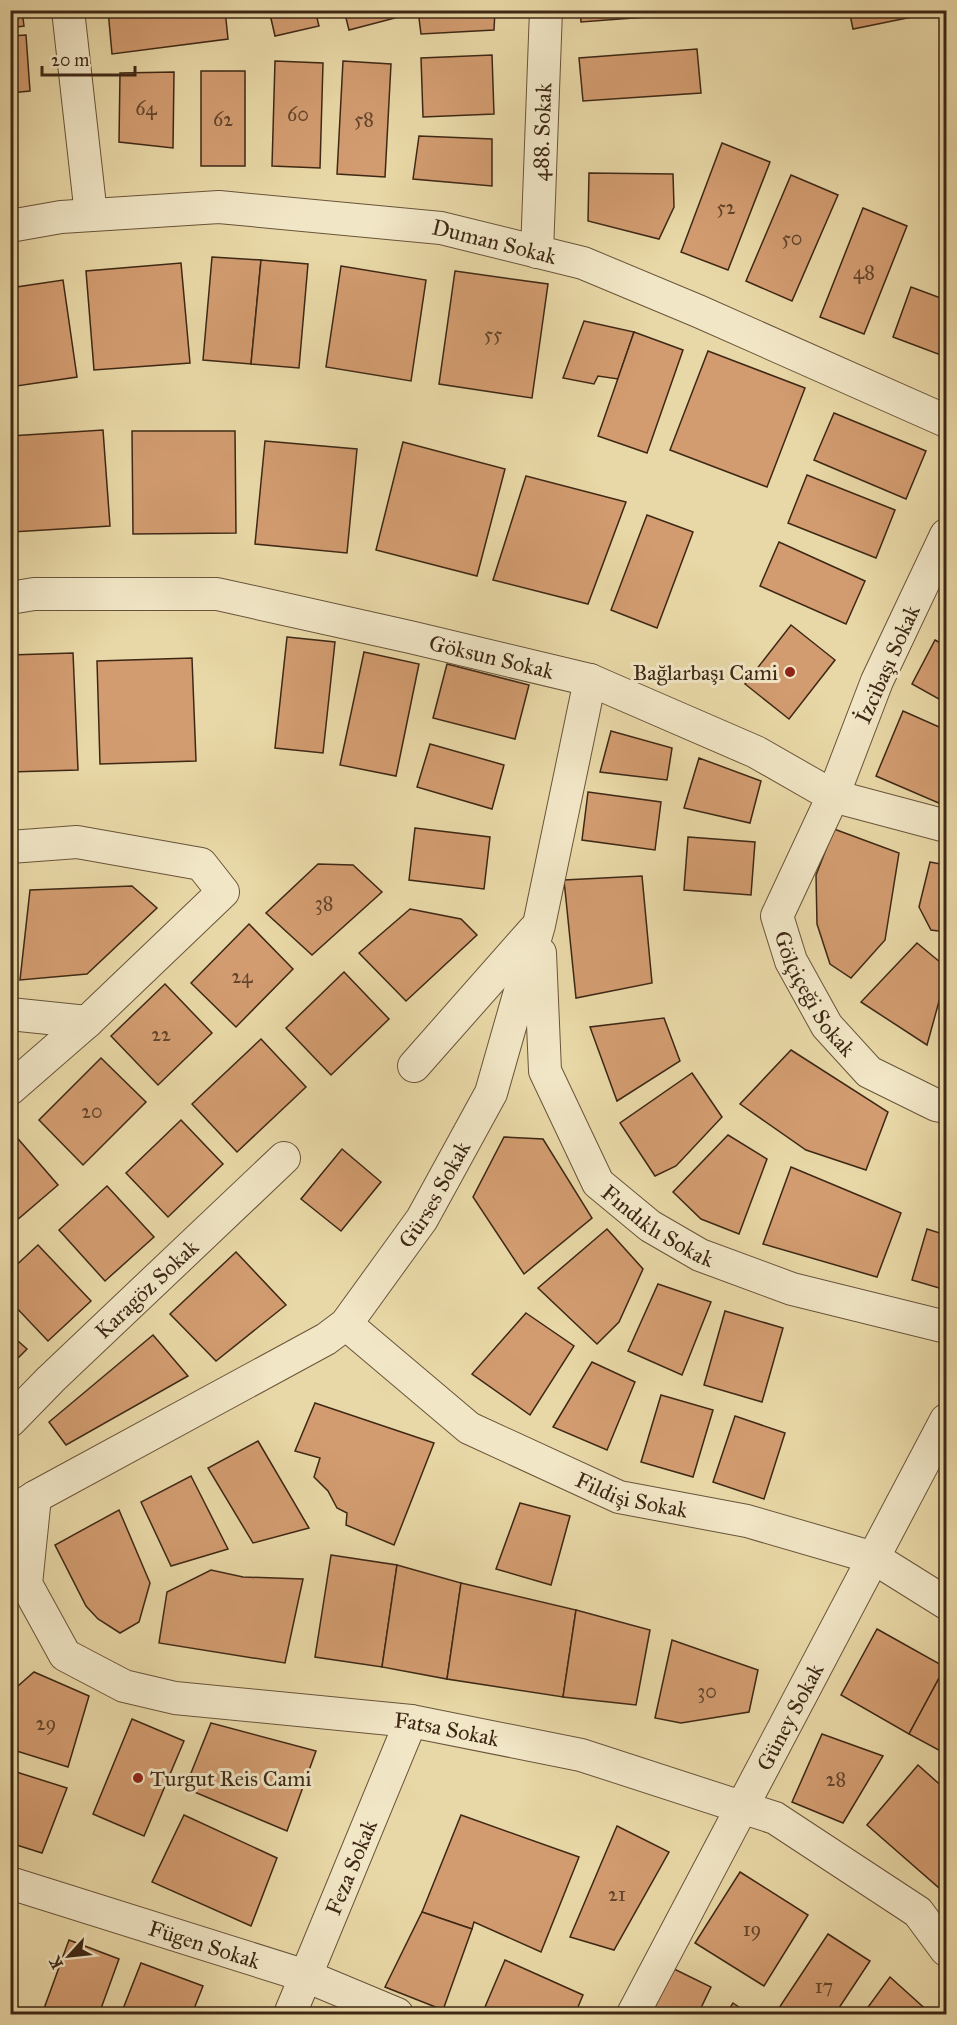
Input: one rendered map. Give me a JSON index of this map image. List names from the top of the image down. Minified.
{"streets":{"street":["488. Sokak","Duman Sokak","Göksun Sokak","İzcibaşı Sokak","Gölçiçeği Sokak","Gürses Sokak","Fındıklı Sokak","Karagöz Sokak","Fildişi Sokak","Güney Sokak","Fatsa Sokak","Feza Sokak","Fügen Sokak"]},"crossings":[["488. Sokak","Duman Sokak"],["Göksun Sokak","İzcibaşı Sokak"],["Göksun Sokak","Gölçiçeği Sokak"],["Göksun Sokak","Gürses Sokak"],["İzcibaşı Sokak","Gölçiçeği Sokak"],["Gürses Sokak","Fındıklı Sokak"],["Gürses Sokak","Fildişi Sokak"],["Gürses Sokak","Fatsa Sokak"],["Fildişi Sokak","Güney Sokak"],["Güney Sokak","Fatsa Sokak"],["Fatsa Sokak","Feza Sokak"],["Feza Sokak","Fügen Sokak"]],"places":["Bağlarbaşı Cami","Turgut Reis Cami"],"house_numbers":["64","60","62","58","52","50","48","55","38","24","22","20","30","29","28","21","19","17"],"scale_bar":"20 m","north":"bottom left"}
